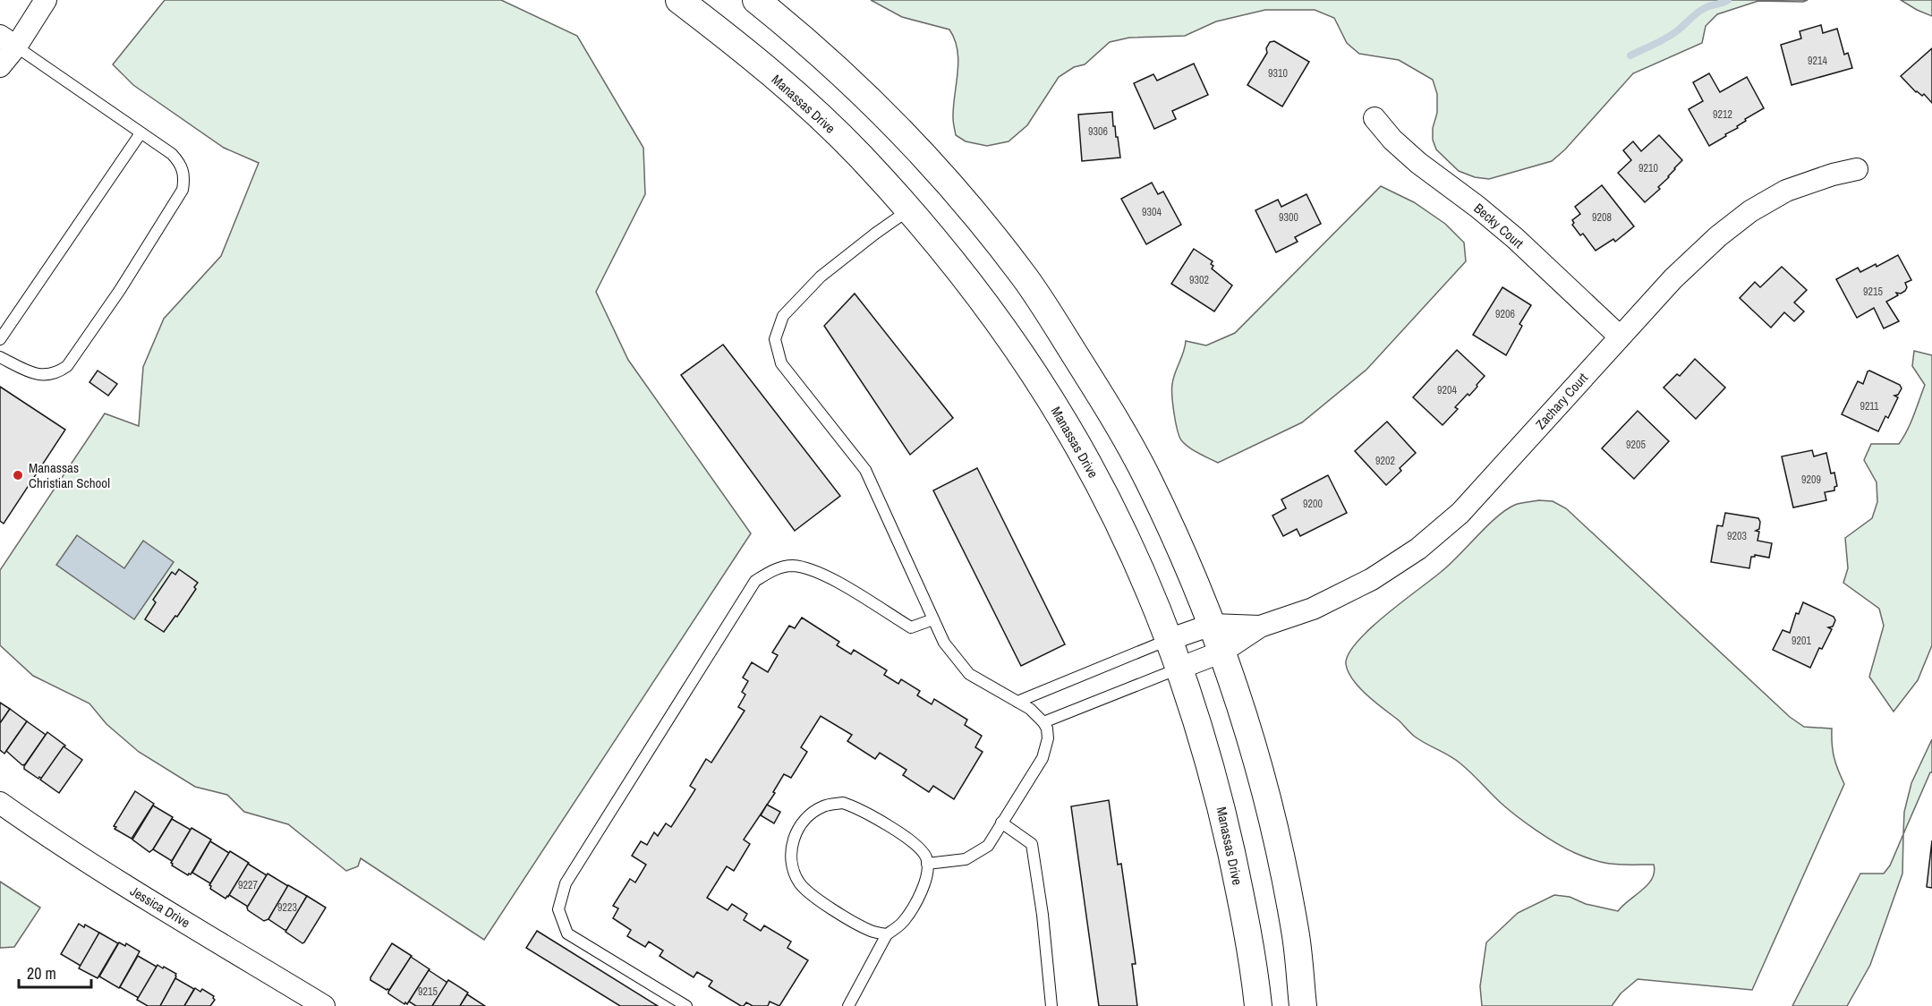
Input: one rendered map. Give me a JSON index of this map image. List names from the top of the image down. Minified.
{"streets":{"street":["Manassas Drive","Becky Court","Zachary Court","Jessica Drive"]},"crossings":[["Manassas Drive","Zachary Court"],["Becky Court","Zachary Court"]],"places":["Manassas Christian School"],"house_numbers":["9214","9310","9212","9306","9210","9304","9300","9208","9302","9215","9206","9204","9211","9205","9202","9209","9200","9203","9201","9227","9223","9215"],"scale_bar":"20 m"}
